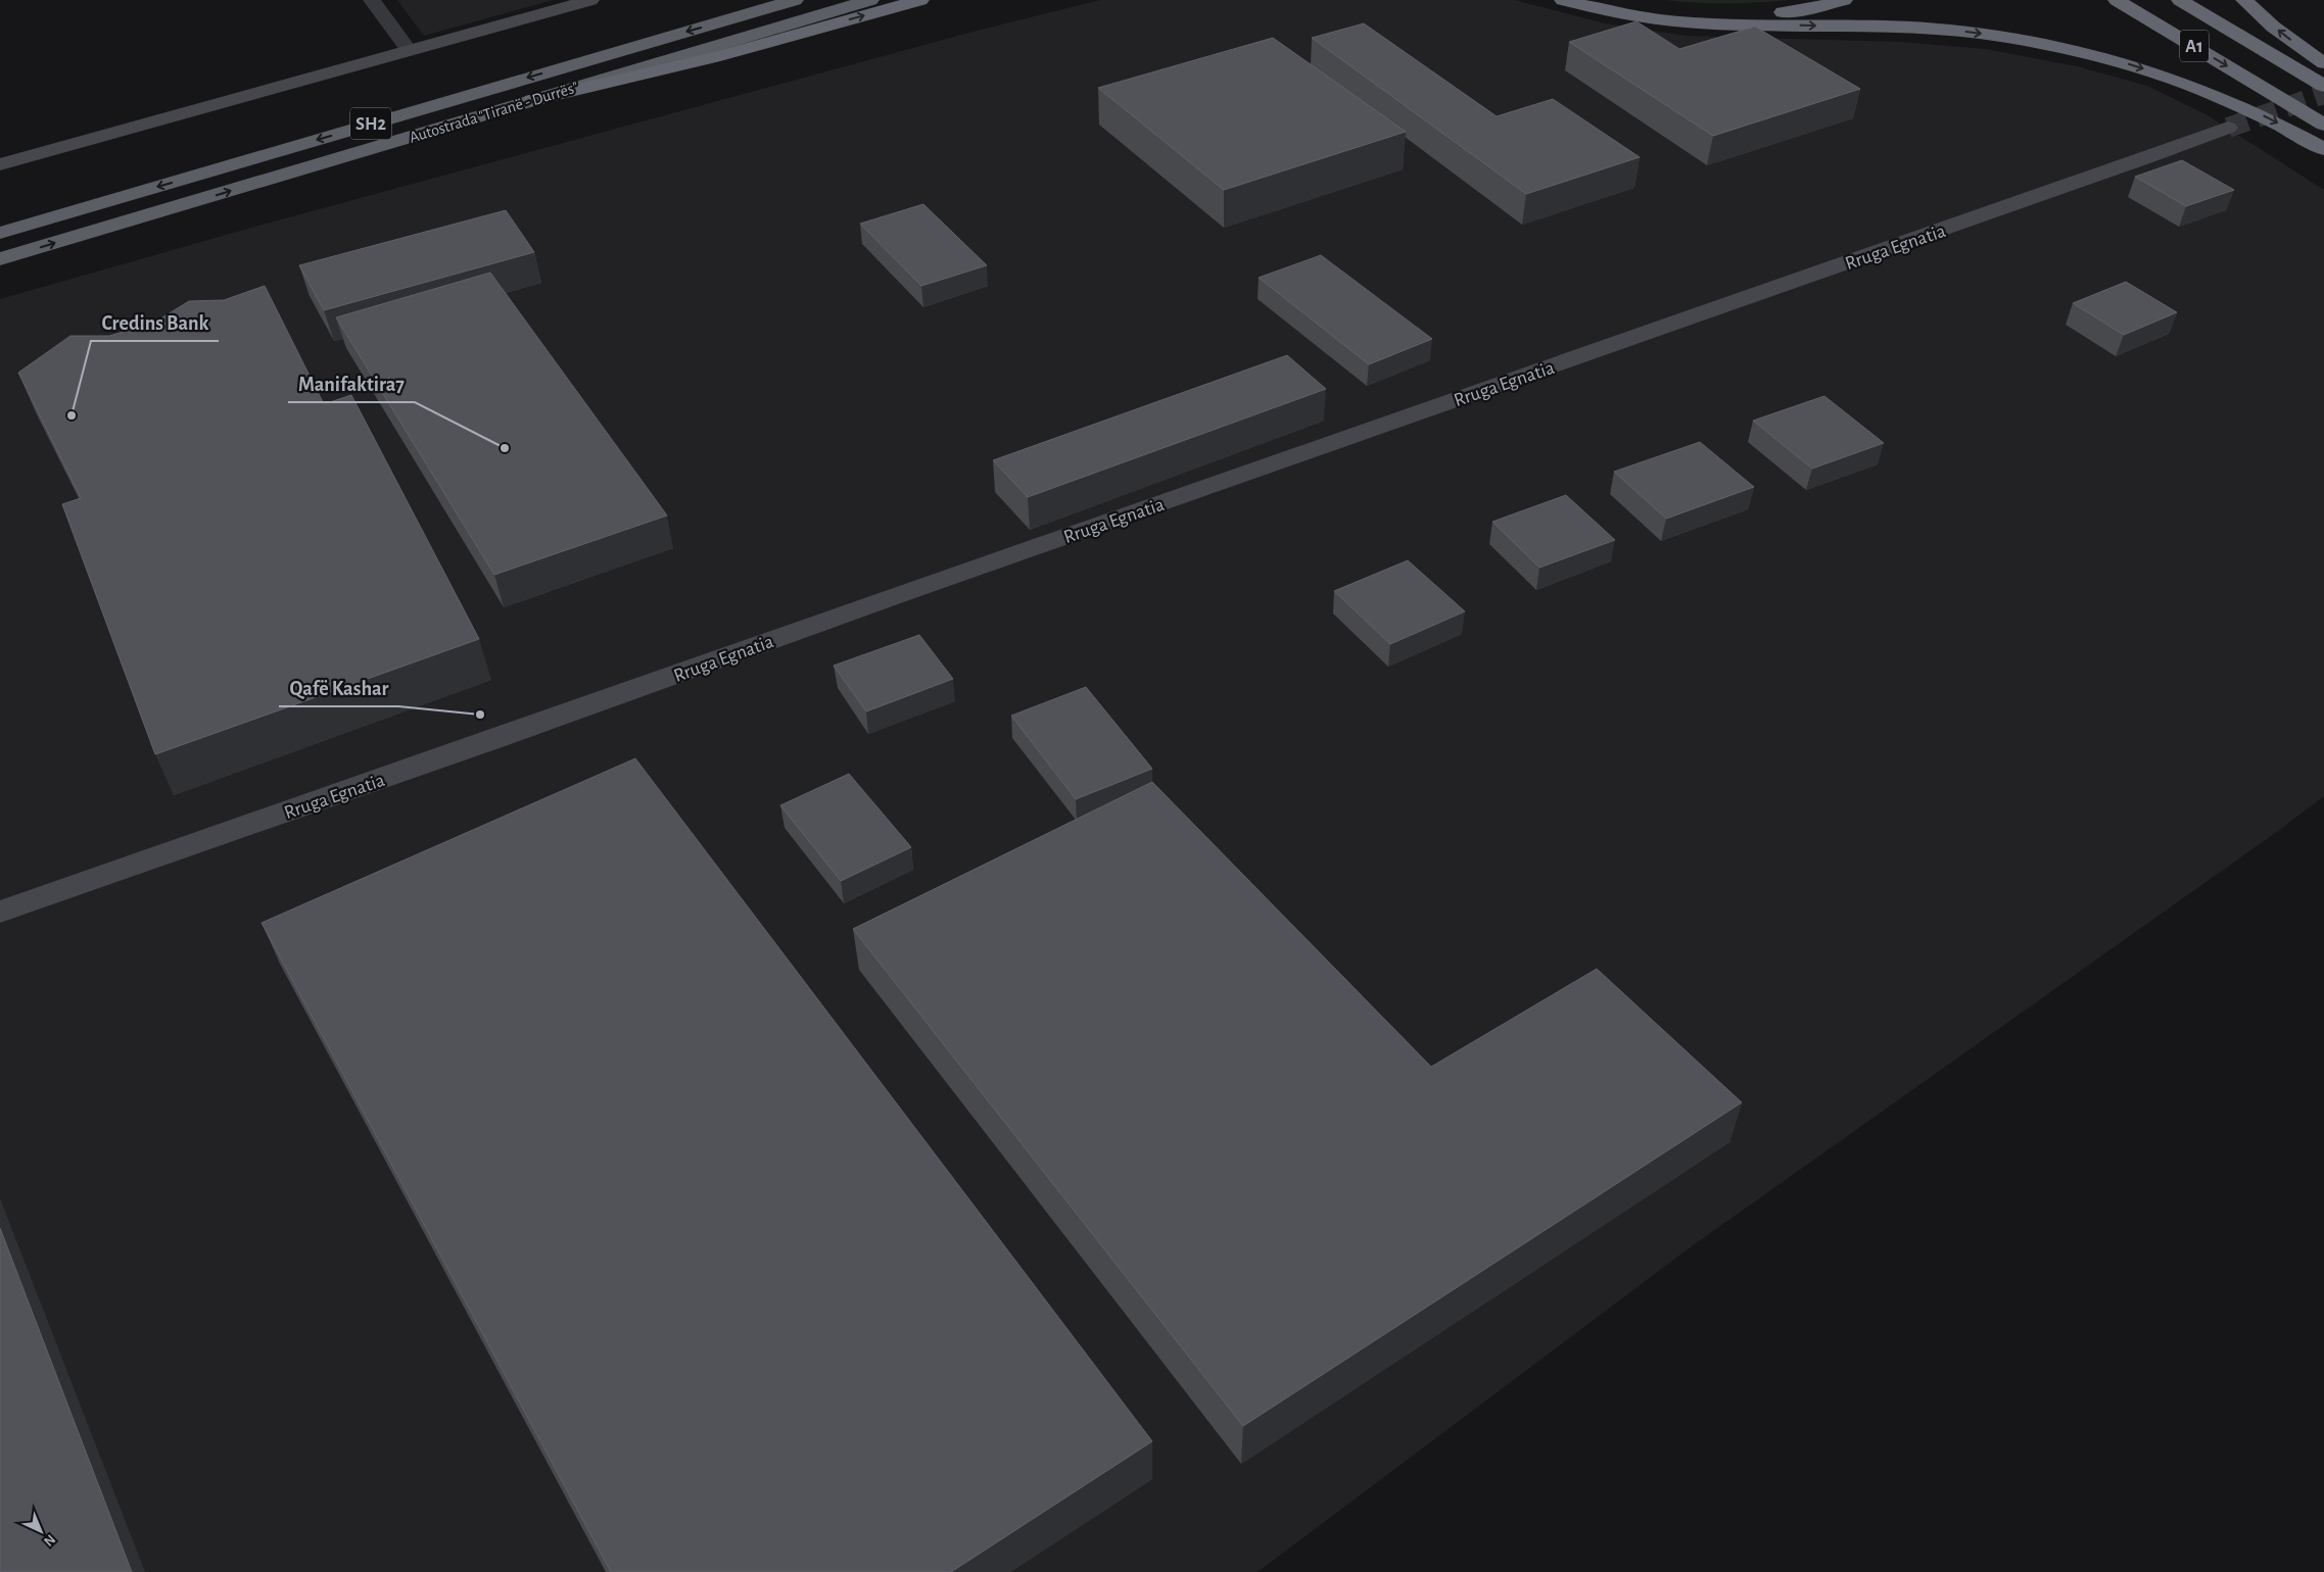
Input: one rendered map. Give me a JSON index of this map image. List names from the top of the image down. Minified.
{"streets":{"highway":["A1","Autostrada \"Tiranë - Durrës\"","SH2"],"main road":["Rruga Egnatia"]},"places":["Credins Bank","Manifaktira7","Qafë Kashar"],"north":"bottom right"}
